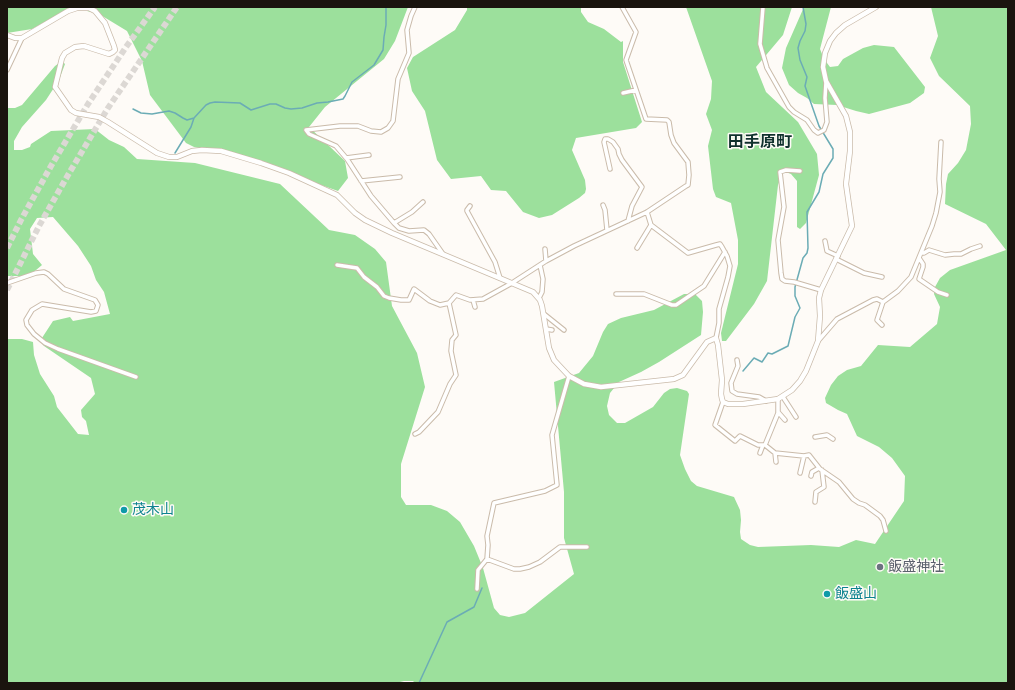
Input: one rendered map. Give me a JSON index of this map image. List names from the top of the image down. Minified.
{"districts":["田手原町"],"places":["茂木山","飯盛神社","飯盛山"]}
